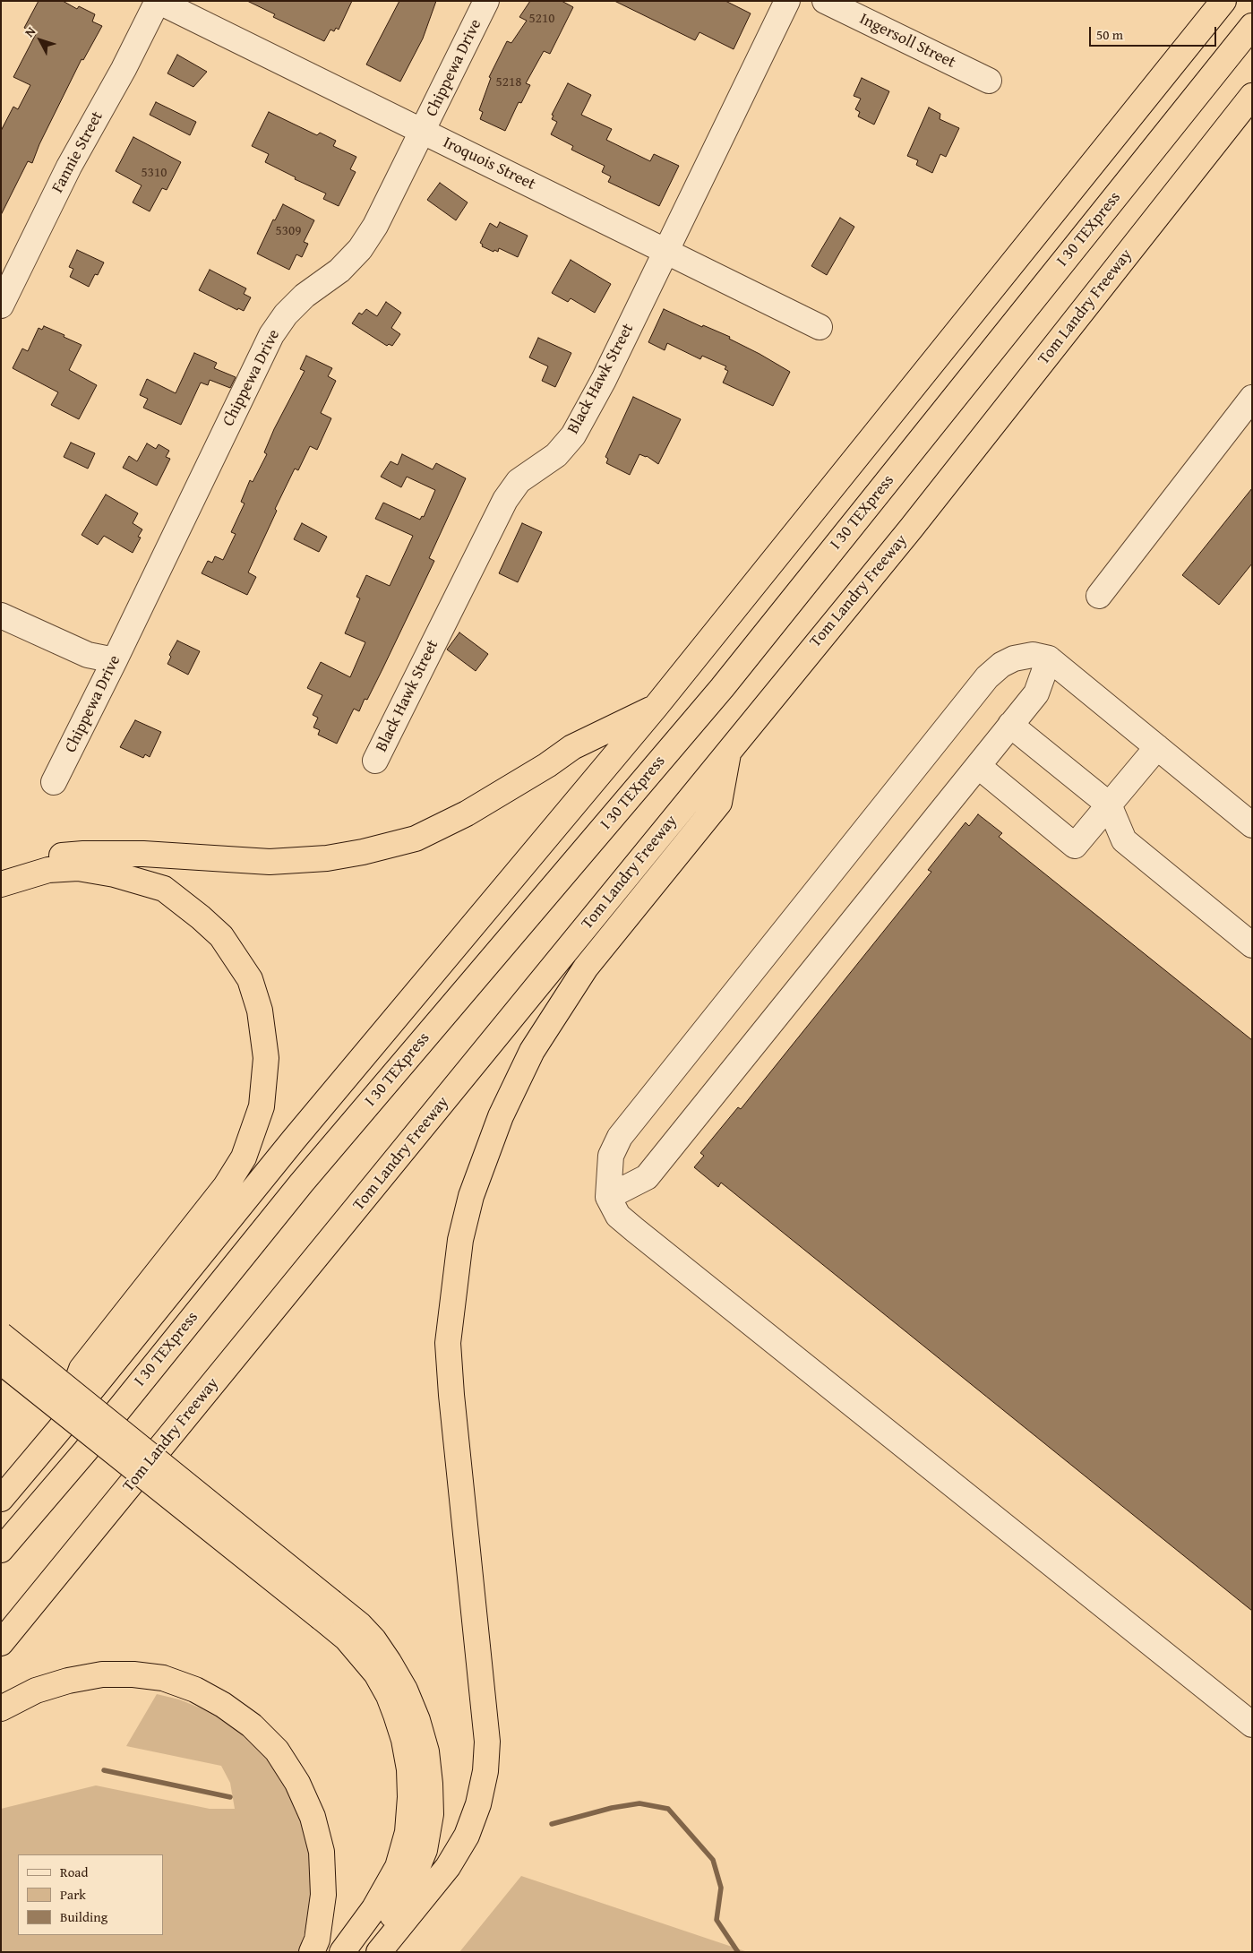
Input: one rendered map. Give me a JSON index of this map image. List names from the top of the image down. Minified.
{"streets":{"highway":["I 30 TEXpress","Tom Landry Freeway"],"street":["Ingersoll Street","Chippewa Drive","Fannie Street","Iroquois Street","Black Hawk Street"]},"crossings":[["Chippewa Drive","Iroquois Street"],["Fannie Street","Iroquois Street"],["Iroquois Street","Black Hawk Street"]],"house_numbers":["5210","5218","5310","5309"],"legend":["Road","Park","Building"],"scale_bar":"50 m","north":"top left"}
